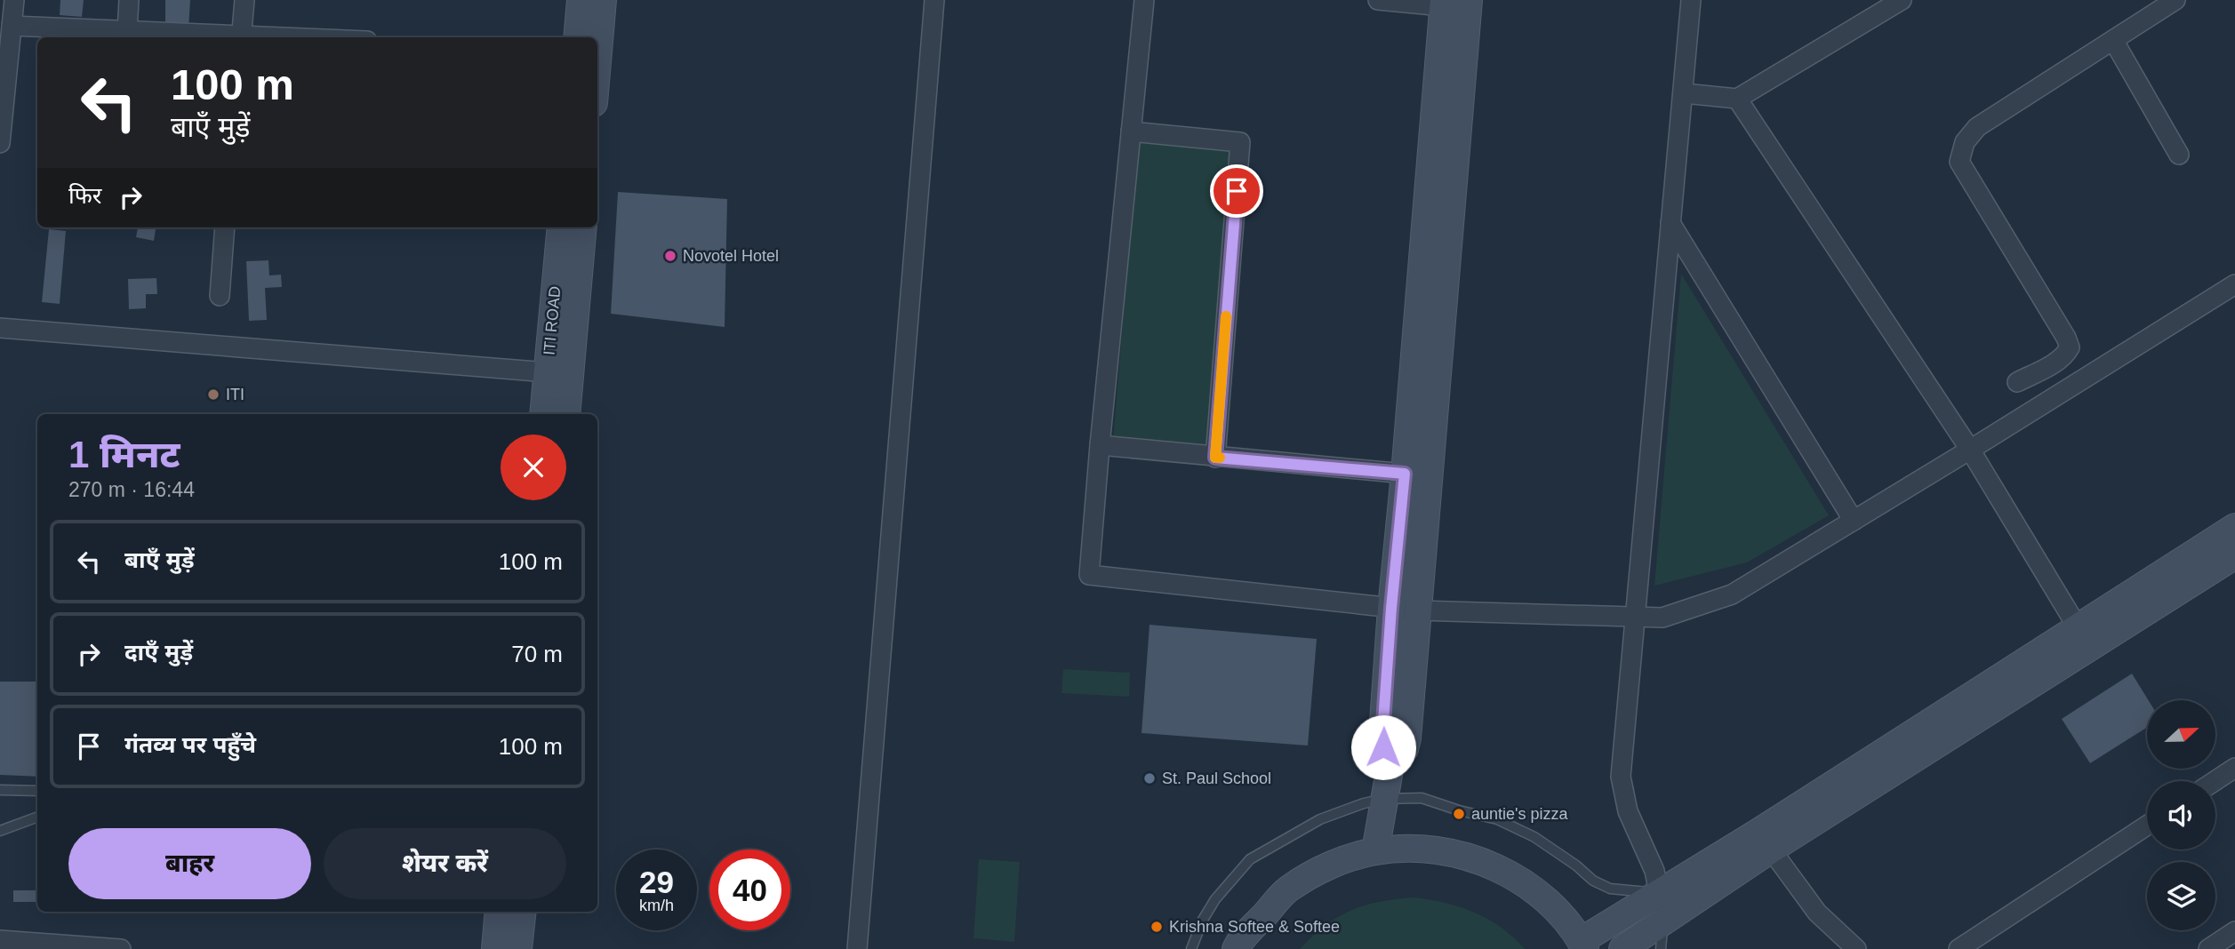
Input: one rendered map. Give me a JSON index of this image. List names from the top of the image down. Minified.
{"streets":{"street":["ITI ROAD"]},"places":["Novotel Hotel","ITI","St. Paul School","auntie's pizza","Krishna Softee & Softee"],"north":"right","page":{"turn":["100 m","बाएँ मुड़ें"],"then":"फिर","heading":["1 मिनट","270 m · 16:44"],"list":[{"name":"बाएँ मुड़ें","value":"100 m"},{"name":"दाएँ मुड़ें","value":"70 m"},{"name":"गंतव्य पर पहुँचे","value":"100 m"}],"buttons":["बाहर","शेयर करें"],"speed":"29 km/h","limit":"40"}}
